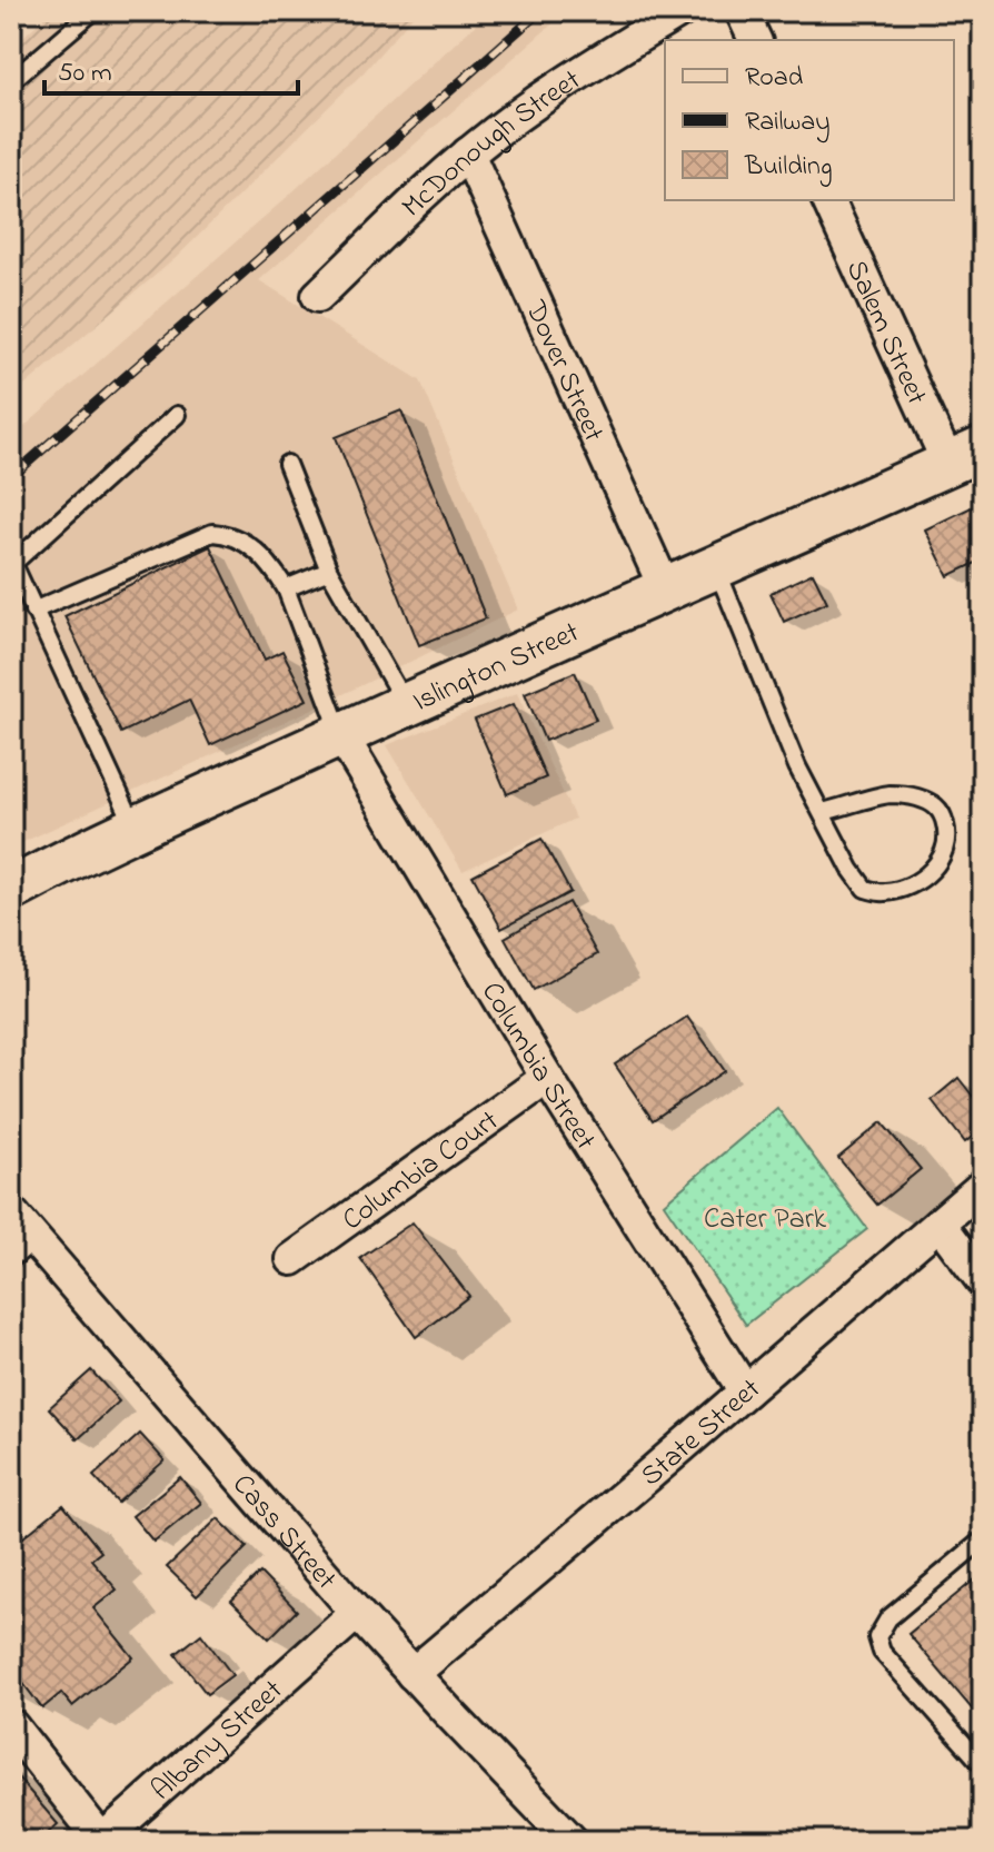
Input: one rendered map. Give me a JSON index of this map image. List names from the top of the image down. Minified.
{"streets":{"street":["McDonough Street","Salem Street","Dover Street","Islington Street","Columbia Street","Columbia Court","State Street","Cass Street","Albany Street"]},"crossings":[["McDonough Street","Dover Street"],["Salem Street","Islington Street"],["Dover Street","Islington Street"],["Islington Street","Columbia Street"],["Columbia Street","Columbia Court"],["Columbia Street","State Street"],["State Street","Cass Street"],["Cass Street","Albany Street"]],"parks":["Cater Park"],"legend":["Road","Railway","Building"],"scale_bar":"50 m"}
